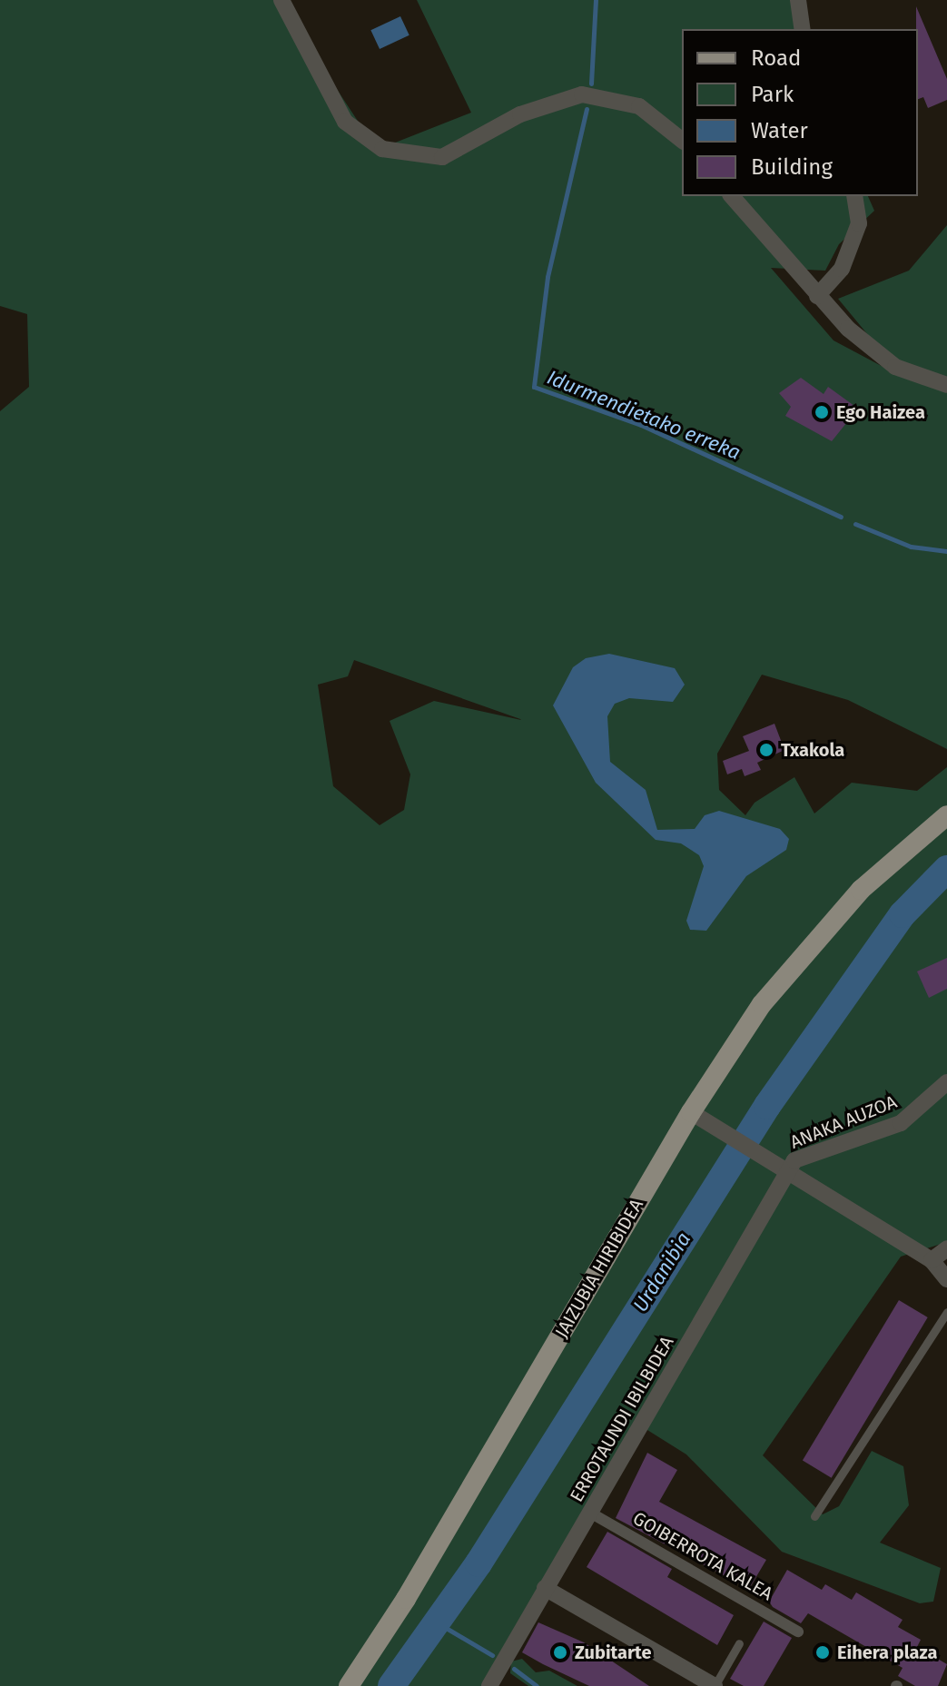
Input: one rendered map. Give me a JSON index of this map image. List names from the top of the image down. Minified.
{"streets":{"main road":["JAIZUBIA HIRIBIDEA"],"street":["ANAKA AUZOA","ERROTAUNDI IBILBIDEA","GOIBERROTA KALEA"]},"crossings":[["ANAKA AUZOA","ERROTAUNDI IBILBIDEA"],["ERROTAUNDI IBILBIDEA","GOIBERROTA KALEA"]],"water":["Idurmendietako erreka","Urdanibia"],"places":["Ego Haizea","Txakola","Zubitarte","Eihera plaza"],"legend":["Road","Park","Water","Building"]}
